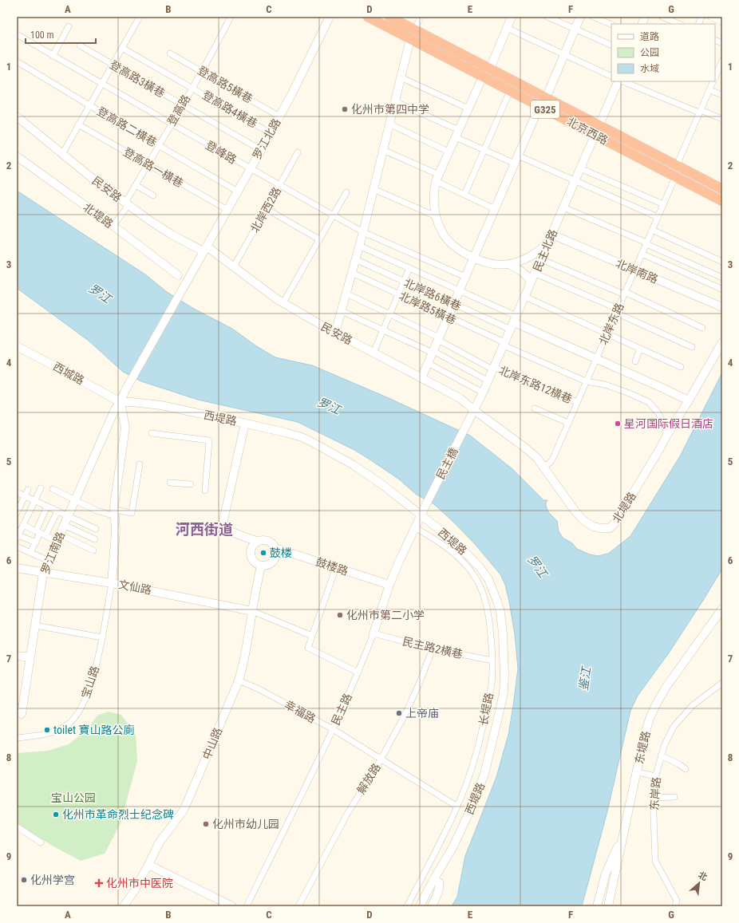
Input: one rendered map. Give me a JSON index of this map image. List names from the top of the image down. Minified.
{"streets":{"highway":["G325","北京西路"],"street":["登高路3橫巷","登高路5橫巷","登高路4橫巷","登高路","登高路二横巷","罗江北路","登峰路","登高路一横巷","民安路","北岸西2路","北堤路","民主北路","北岸南路","北岸路6橫巷","北岸路5橫巷","北岸东路","西城路","北岸东路12横巷","西堤路","民主橋","罗江南路","鼓楼路","文仙路","民主路2横巷","宝山路","民主路","长堤路","幸福路","中山路","东堤路","解放路","东岸路"]},"crossings":[["登高路3橫巷","登高路"],["登高路3橫巷","罗江北路"],["登高路5橫巷","登高路"],["登高路5橫巷","罗江北路"],["登高路4橫巷","登高路"],["登高路4橫巷","罗江北路"],["登高路","登高路二横巷"],["登高路","登峰路"],["登高路","登高路一横巷"],["登高路","民安路"],["登高路","北堤路"],["登高路二横巷","罗江北路"],["北京西路","民主北路"],["北京西路","北岸东路"],["罗江北路","登峰路"],["罗江北路","登高路一横巷"],["罗江北路","民安路"],["罗江北路","罗江南路"],["登峰路","北岸西2路"],["民安路","北岸西2路"],["民安路","北堤路"],["民安路","民主北路"],["北堤路","民主北路"],["北堤路","北岸路5橫巷"],["北堤路","北岸东路"],["民主北路","北岸南路"],["民主北路","北岸路6橫巷"],["民主北路","北岸路5橫巷"],["民主北路","北岸东路12横巷"],["民主北路","民主橋"],["北岸南路","北岸东路"],["北岸路5橫巷","北岸东路"],["北岸东路","北岸东路12横巷"],["西城路","西堤路"],["西城路","罗江南路"],["西堤路","罗江南路"],["西堤路","民主路"],["民主橋","民主路"],["罗江南路","文仙路"],["鼓楼路","民主路"],["鼓楼路","中山路"],["文仙路","宝山路"],["文仙路","中山路"],["民主路2横巷","民主路"],["民主路2横巷","长堤路"],["民主路2横巷","解放路"],["民主路","长堤路"],["民主路","幸福路"],["长堤路","幸福路"],["幸福路","中山路"],["幸福路","解放路"]],"districts":["河西街道"],"water":["罗江","鉴江"],"parks":["宝山公园"],"places":{"other":["化州市第四中学","星河国际假日酒店","鼓楼","化州市第二小学","上帝庙","toilet 寶山路公廁","化州市革命烈士纪念碑","化州市幼儿园","化州学宫"],"health":["化州市中医院"]},"legend":["道路","公园","水域"],"scale_bar":"100 m","north":"top right","grid":{"columns":["A","B","C","D","E","F","G"],"rows":["1","2","3","4","5","6","7","8","9"]}}
